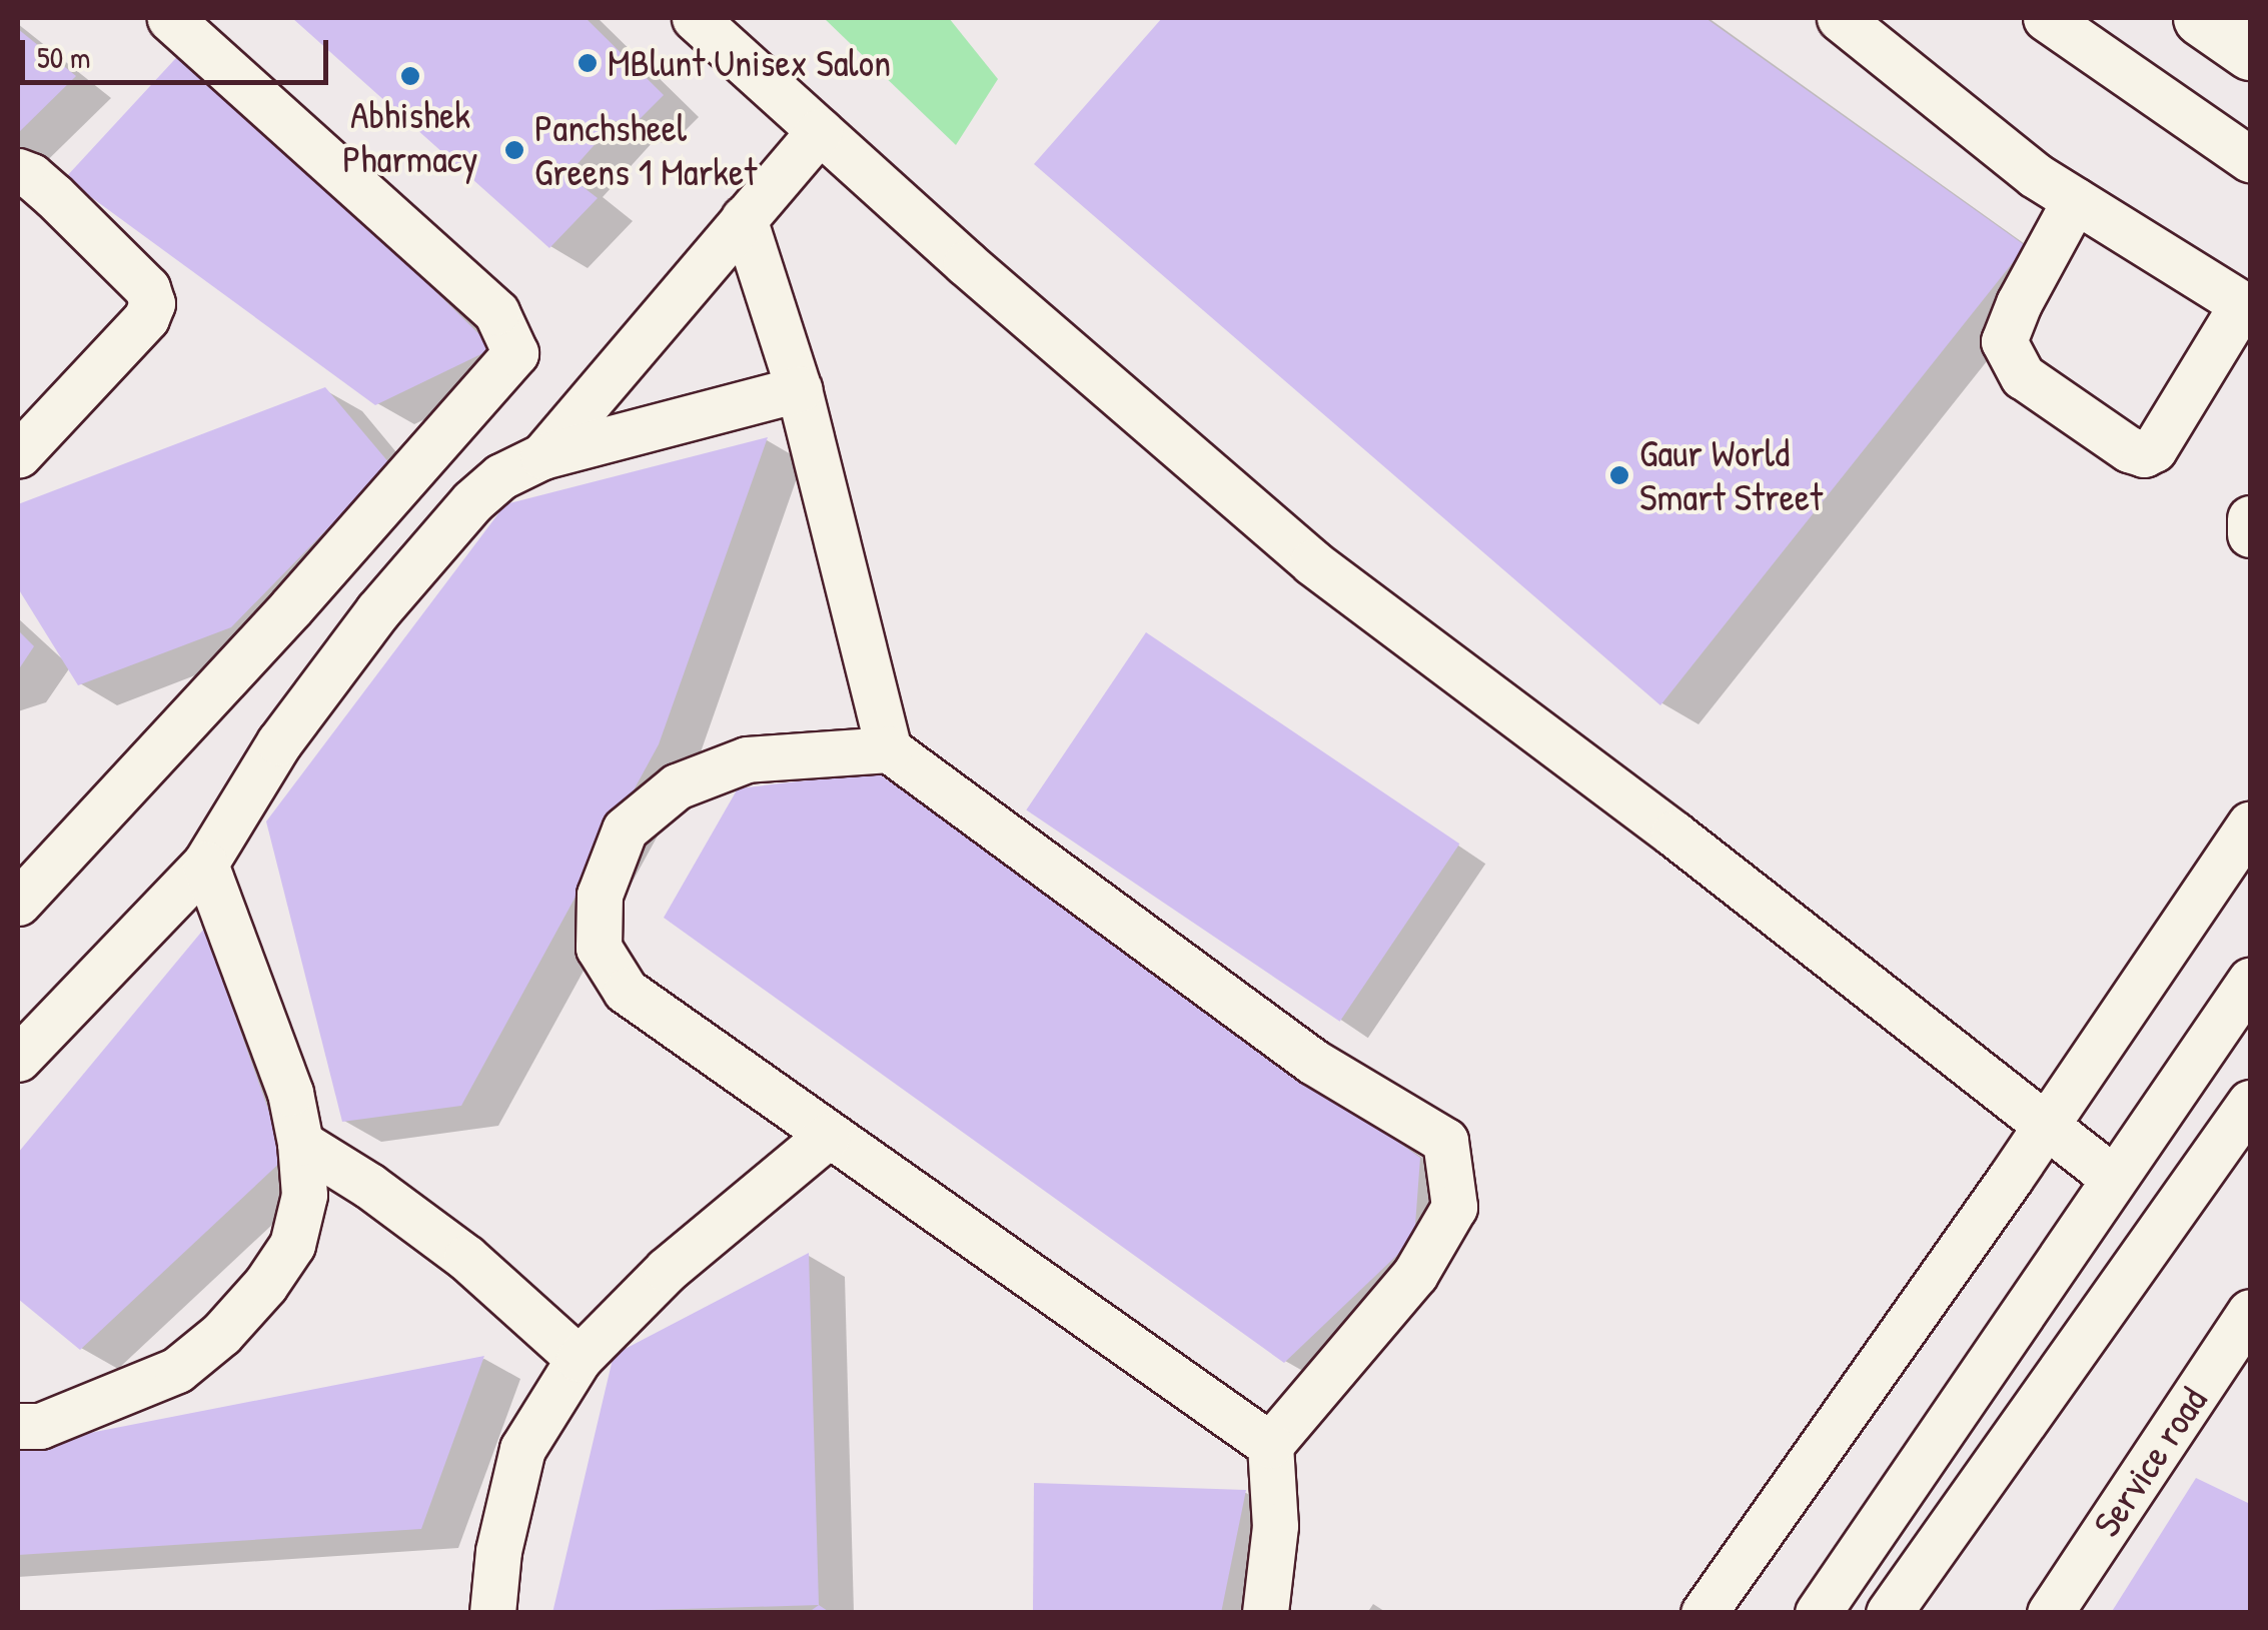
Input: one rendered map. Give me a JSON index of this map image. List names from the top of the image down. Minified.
{"streets":{"street":["Service road"]},"places":["MBlunt Unisex Salon","Abhishek Pharmacy","Panchsheel Greens 1 Market","Gaur World Smart Street"],"scale_bar":"50 m"}
